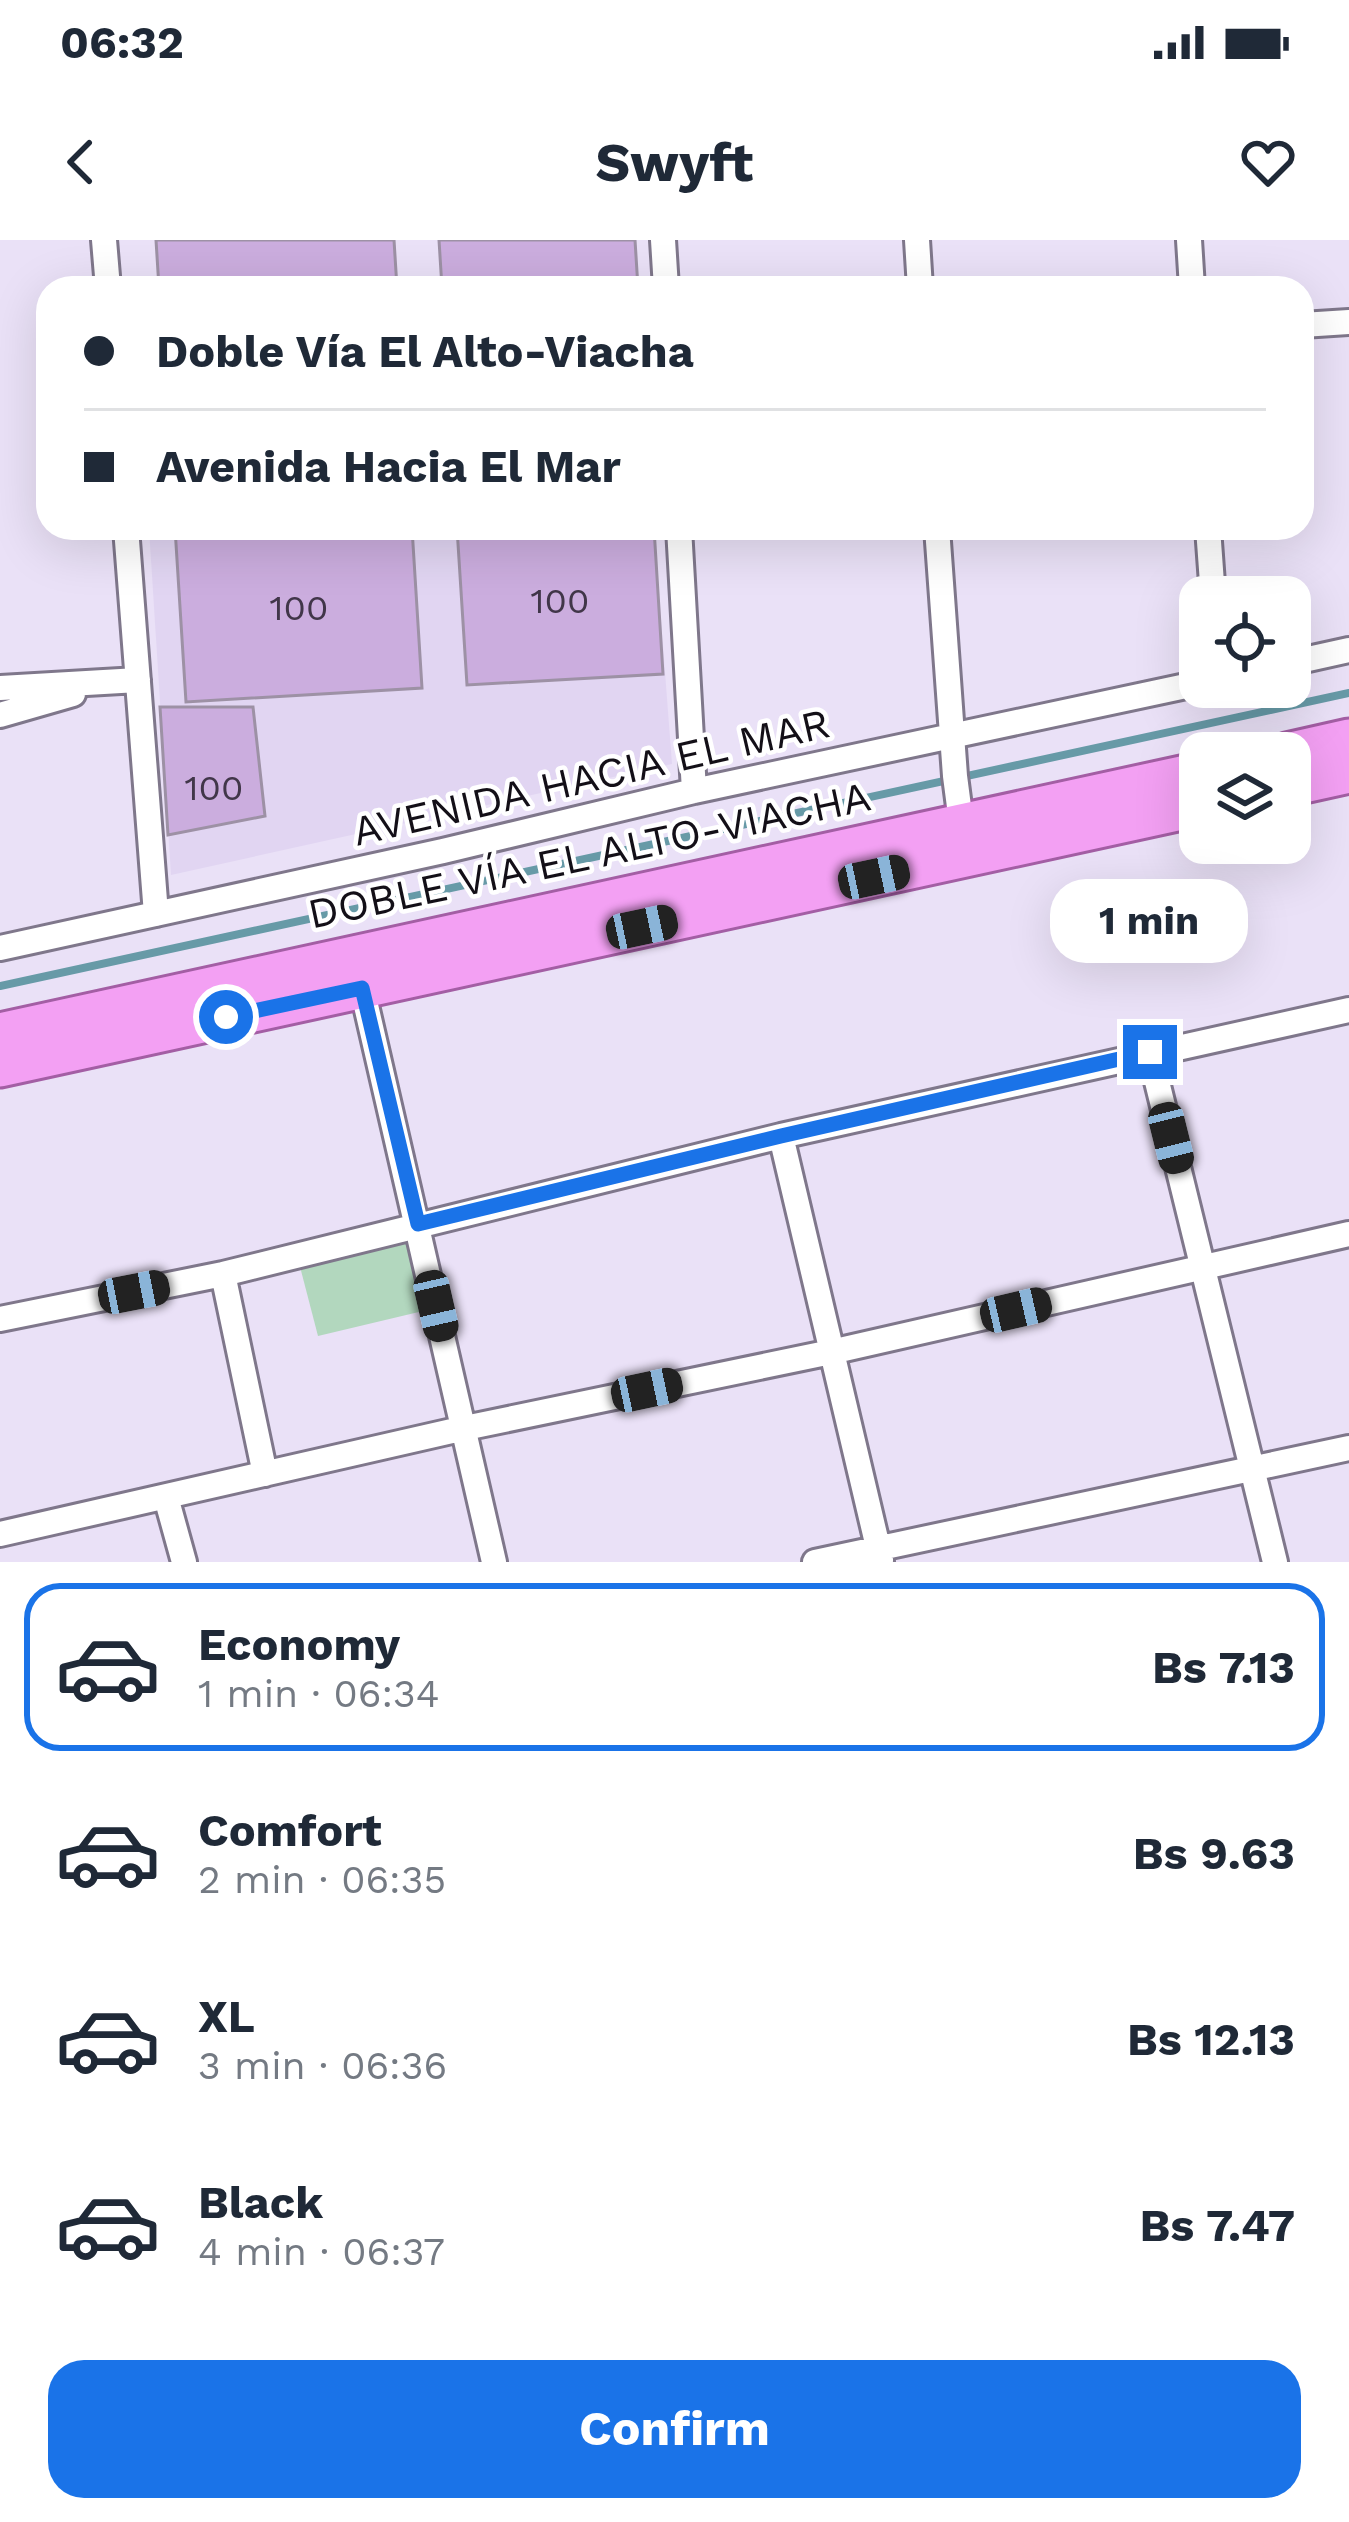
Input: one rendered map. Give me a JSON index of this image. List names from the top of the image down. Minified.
{"streets":{"highway":["DOBLE VÍA EL ALTO-VIACHA"],"street":["AVENIDA HACIA EL MAR"]},"house_numbers":["100","100","100"],"page":{"status":"06:32","header":"Swyft","banner":["Doble Vía El Alto-Viacha","Avenida Hacia El Mar"],"bubble":"1 min","list":[{"name":"Economy","note":"1 min · 06:34","value":"Bs 7.13"},{"name":"Comfort","note":"2 min · 06:35","value":"Bs 9.63"},{"name":"XL","note":"3 min · 06:36","value":"Bs 12.13"},{"name":"Black","note":"4 min · 06:37","value":"Bs 7.47"}],"buttons":"Confirm"}}
